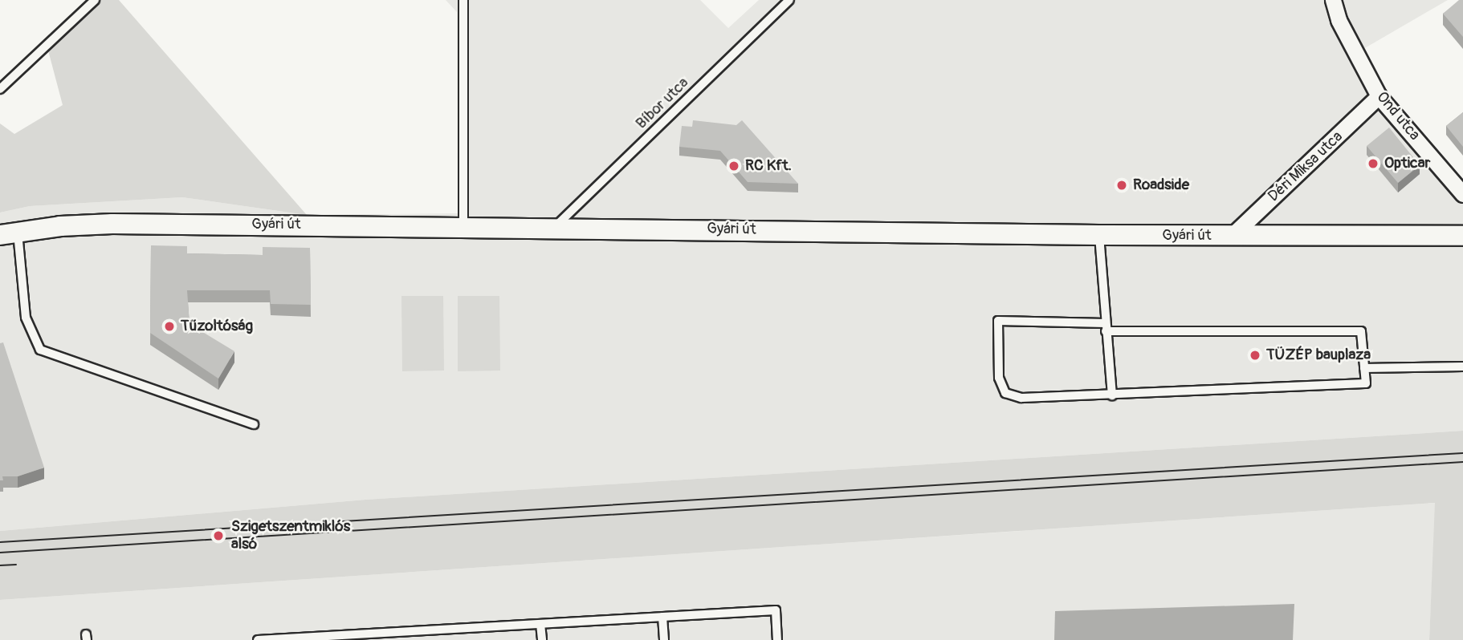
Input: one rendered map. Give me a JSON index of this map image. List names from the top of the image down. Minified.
{"streets":{"street":["Ond utca","Déri Miksa utca","Gyári út"],"lane":["Bíbor utca"]},"crossings":[["Bíbor utca","Gyári út"],["Ond utca","Déri Miksa utca"],["Déri Miksa utca","Gyári út"]],"places":["Opticar","RC Kft.","Roadside","Tűzoltóság","TÜZÉP bauplaza","Szigetszentmiklós alsó"]}
